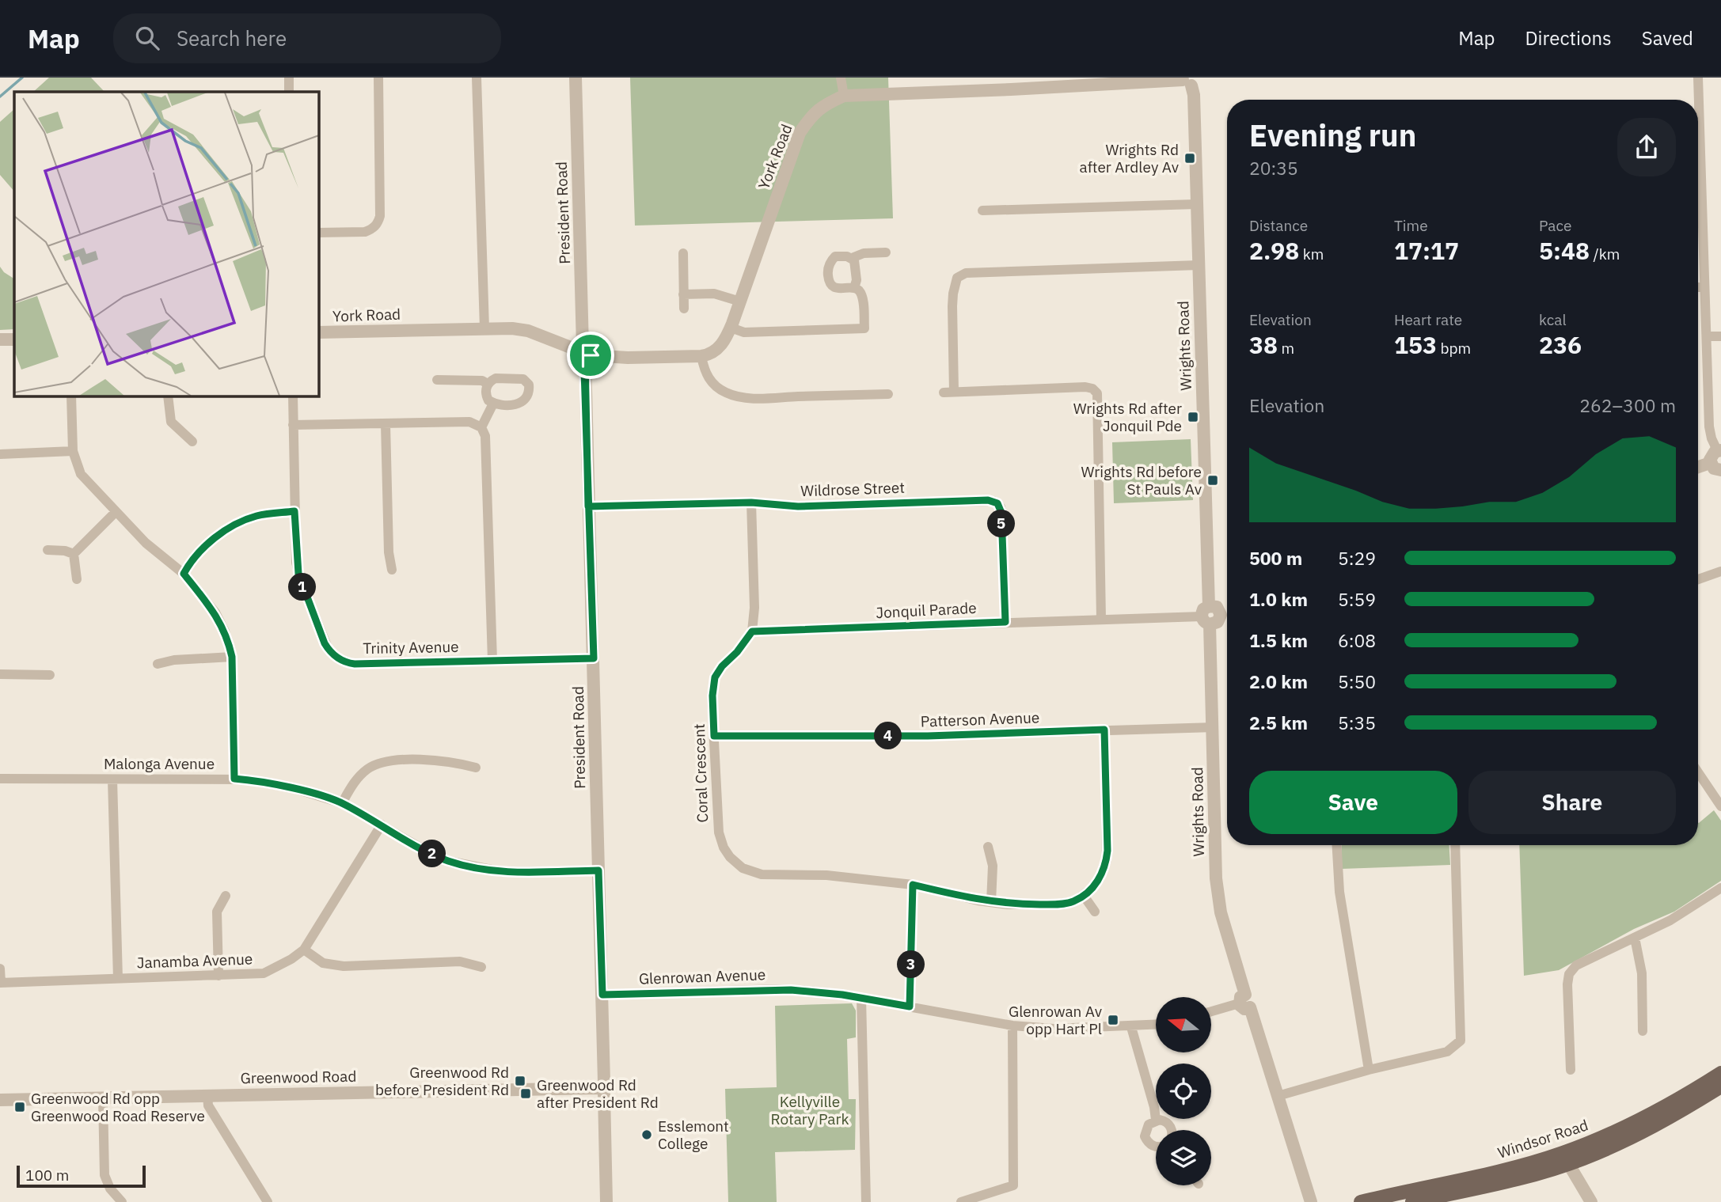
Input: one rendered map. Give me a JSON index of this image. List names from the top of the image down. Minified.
{"streets":{"main road":["Windsor Road"],"street":["York Road","President Road","Wrights Road","Wildrose Street","Jonquil Parade","Trinity Avenue","Patterson Avenue","Malonga Avenue","Coral Crescent","Janamba Avenue","Glenrowan Avenue","Greenwood Road"]},"crossings":[["York Road","President Road"],["York Road","Wrights Road"],["President Road","Wildrose Street"],["President Road","Trinity Avenue"],["President Road","Malonga Avenue"],["President Road","Glenrowan Avenue"],["President Road","Greenwood Road"],["Wrights Road","Jonquil Parade"],["Wrights Road","Patterson Avenue"],["Wildrose Street","Jonquil Parade"],["Jonquil Parade","Coral Crescent"],["Patterson Avenue","Coral Crescent"],["Malonga Avenue","Janamba Avenue"]],"parks":["Kellyville Rotary Park"],"places":{"transit":["Wrights Rd after Ardley Av","Wrights Rd after Jonquil Pde","Wrights Rd before St Pauls Av","Glenrowan Av opp Hart Pl","Greenwood Rd before President Rd","Greenwood Rd after President Rd","Greenwood Rd opp Greenwood Road Reserve"],"other":["Esslemont College"]},"scale_bar":"100 m","north":"left","page":{"header":"Map","search":"Search here","nav":["Map","Directions","Saved"],"heading":["Evening run","20:35"],"stats":[["Distance","2.98 km"],["Time","17:17"],["Pace","5:48 /km"],["Elevation","38 m"],["Heart rate","153 bpm"],["kcal","236"]],"chart":["Elevation","262–300 m"],"pins":["5","1","4","2","3"],"list":[{"name":"500 m","note":"5:29"},{"name":"1.0 km","note":"5:59"},{"name":"1.5 km","note":"6:08"},{"name":"2.0 km","note":"5:50"},{"name":"2.5 km","note":"5:35"}],"buttons":["Save","Share"],"scale":"100 m"}}
